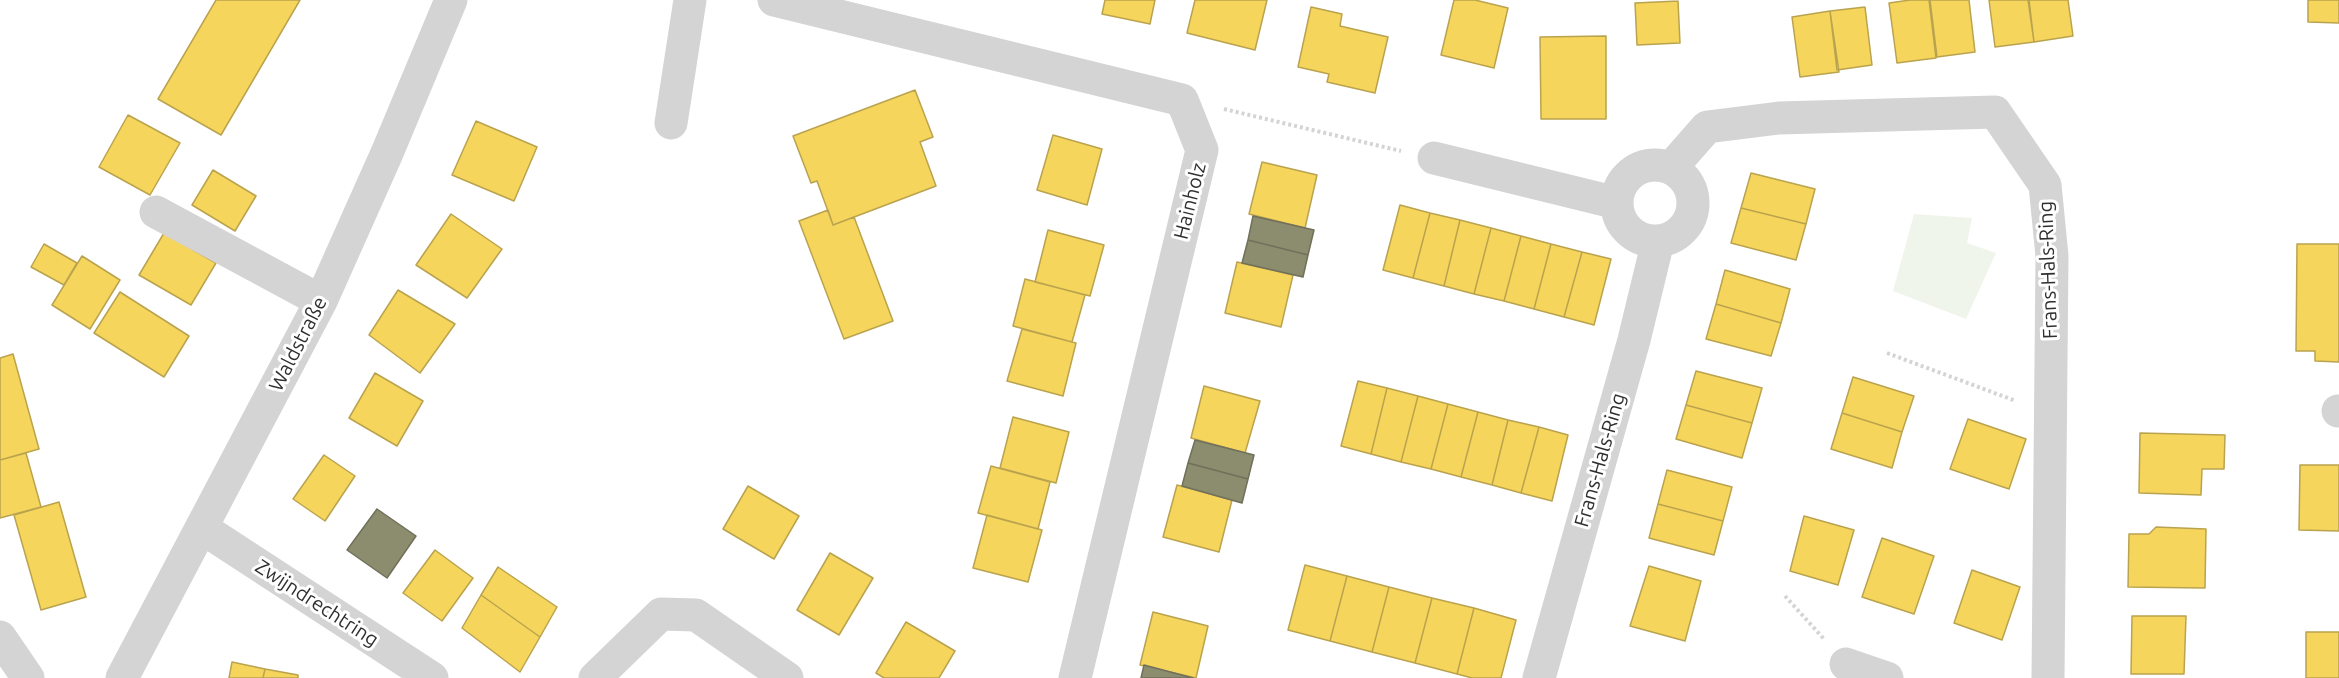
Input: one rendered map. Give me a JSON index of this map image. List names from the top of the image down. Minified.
{"streets":{"street":["Hainholz","Frans-Hals-Ring","Waldstraße","Zwijndrechtring"]},"crossings":[["Waldstraße","Zwijndrechtring"]]}
